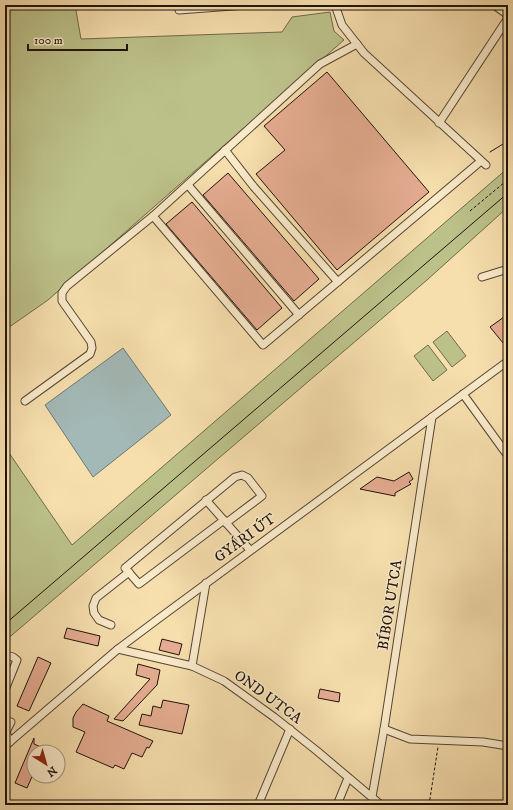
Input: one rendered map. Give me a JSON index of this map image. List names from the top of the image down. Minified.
{"streets":{"street":["GYÁRI ÚT","BÍBOR UTCA","OND UTCA"]},"crossings":[["GYÁRI ÚT","BÍBOR UTCA"],["GYÁRI ÚT","OND UTCA"],["BÍBOR UTCA","OND UTCA"]],"scale_bar":"100 m","north":"bottom right"}
